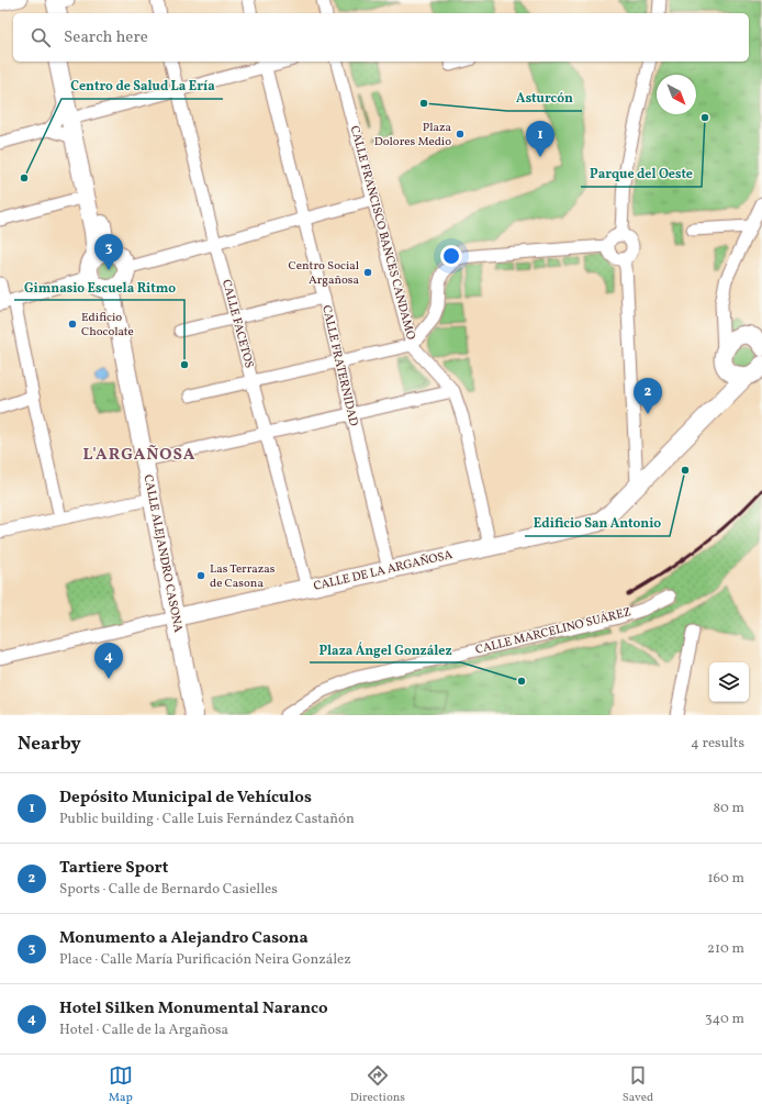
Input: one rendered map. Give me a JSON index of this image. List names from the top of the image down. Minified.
{"streets":{"main road":["CALLE ALEJANDRO CASONA","CALLE DE LA ARGAÑOSA"],"street":["CALLE FRANCISCO BANCES CANDAMO","CALLE FACETOS","CALLE FRATERNIDAD","CALLE MARCELINO SUÁREZ"]},"crossings":[["CALLE FRANCISCO BANCES CANDAMO","CALLE DE LA ARGAÑOSA"],["CALLE FACETOS","CALLE DE LA ARGAÑOSA"],["CALLE FRATERNIDAD","CALLE DE LA ARGAÑOSA"],["CALLE ALEJANDRO CASONA","CALLE DE LA ARGAÑOSA"]],"districts":["L'ARGAÑOSA"],"places":["Asturcón","Parque del Oeste","Plaza Dolores Medio","Centro de Salud La Ería","Centro Social Argañosa","Edificio Chocolate","Gimnasio Escuela Ritmo","Edificio San Antonio","Las Terrazas de Casona","Plaza Ángel González"],"north":"bottom right","page":{"search":"Search here","pins":["1","3","2","4"],"heading":["Nearby","4 results"],"list":[{"mark":"1","name":"Depósito Municipal de Vehículos","note":"Public building · Calle Luis Fernández Castañón","value":"80 m"},{"mark":"2","name":"Tartiere Sport","note":"Sports · Calle de Bernardo Casielles","value":"160 m"},{"mark":"3","name":"Monumento a Alejandro Casona","note":"Place · Calle María Purificación Neira González","value":"210 m"},{"mark":"4","name":"Hotel Silken Monumental Naranco","note":"Hotel · Calle de la Argañosa","value":"340 m"}],"nav":["Map","Directions","Saved"]}}
